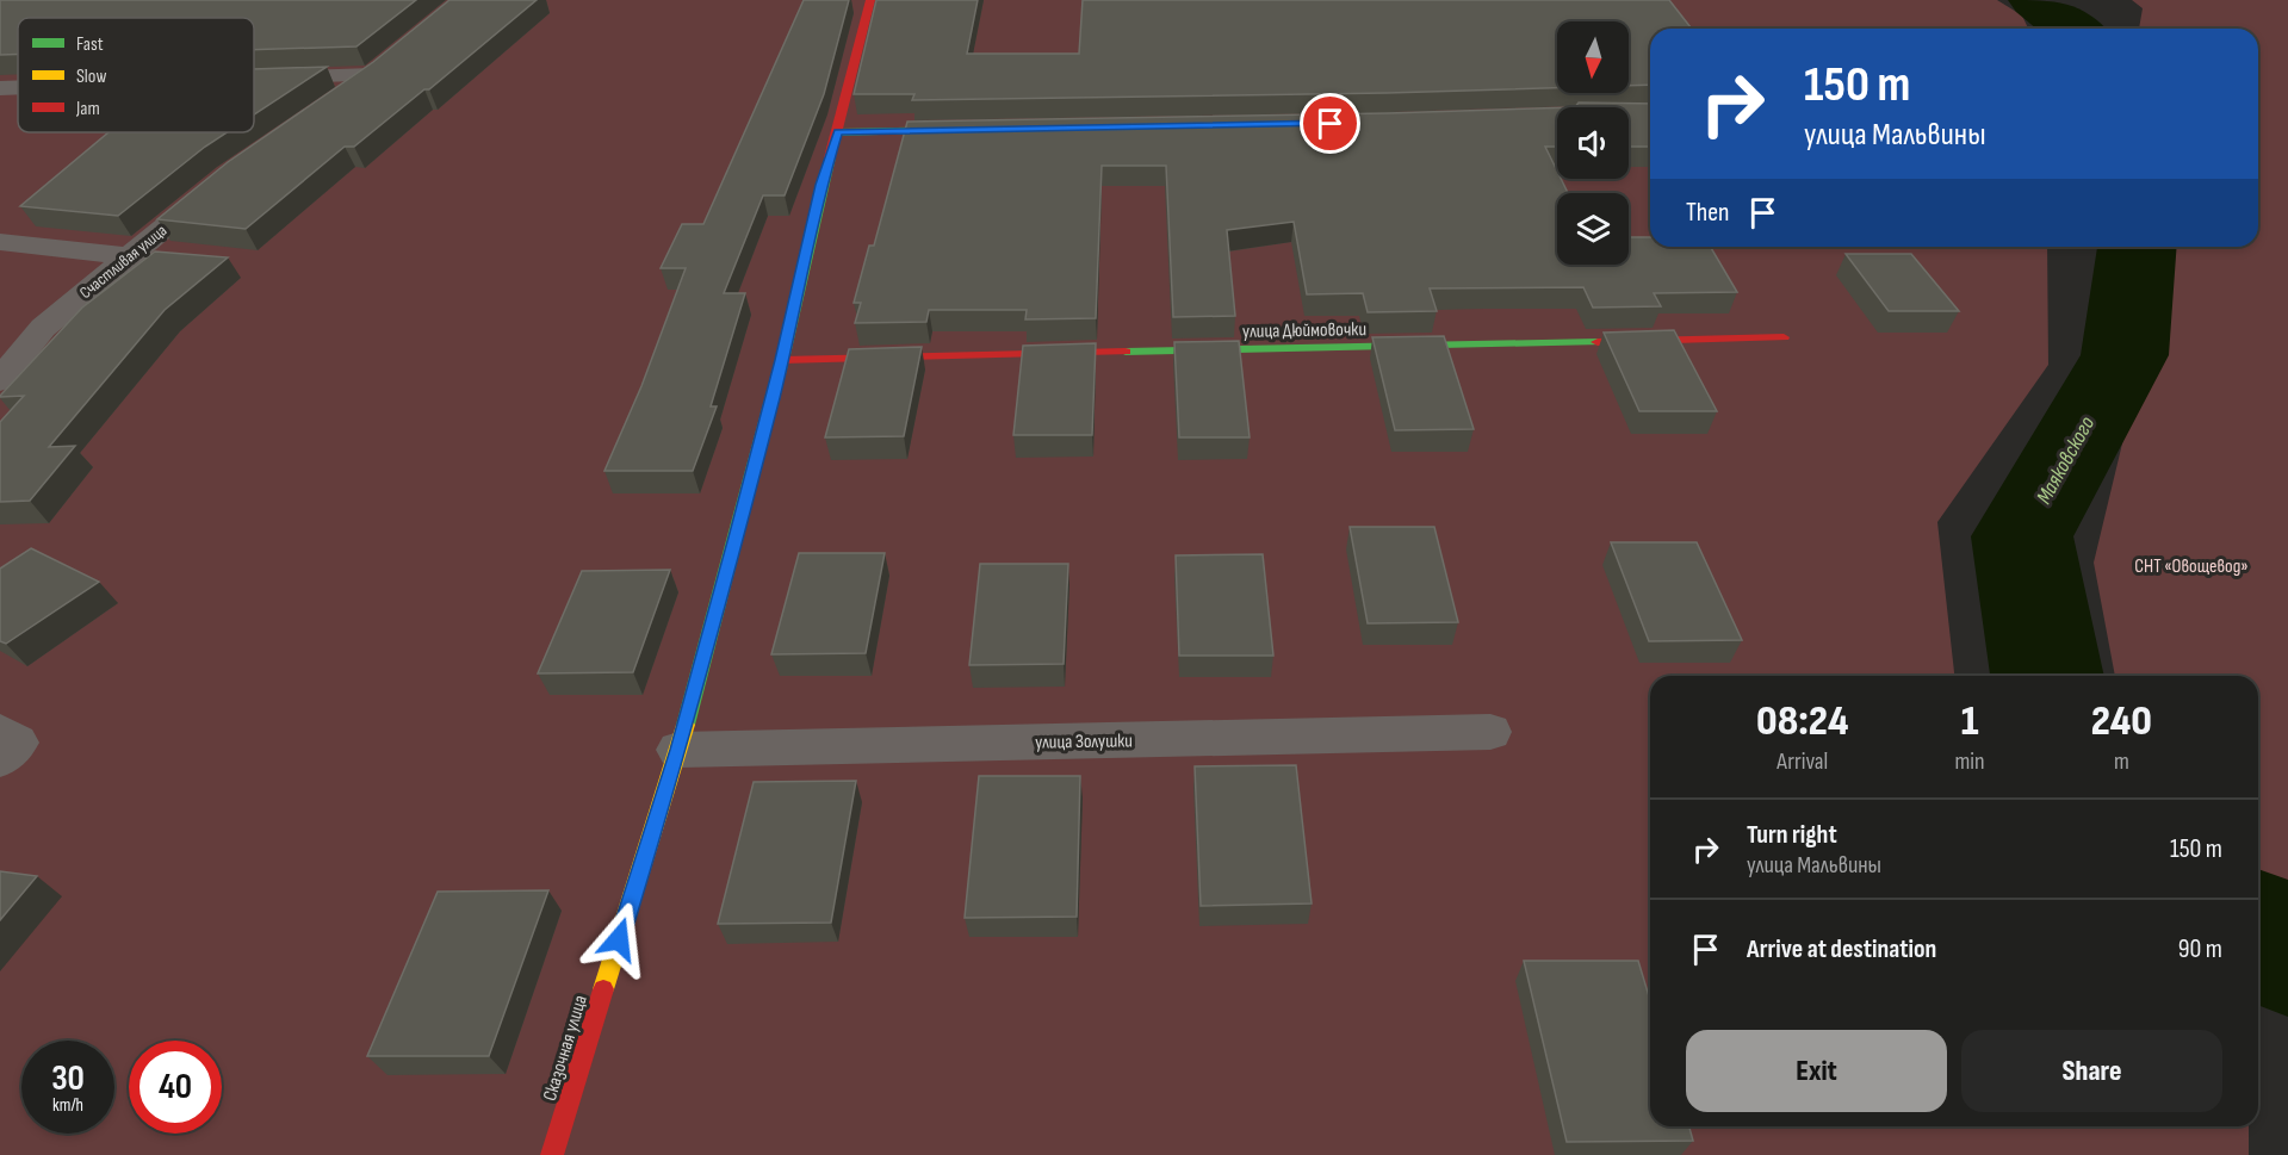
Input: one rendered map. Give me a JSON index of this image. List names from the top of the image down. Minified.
{"streets":{"street":["Счастливая улица","улица Дюймовочки","улица Золушки","Сказочная улица"]},"crossings":[["улица Дюймовочки","Сказочная улица"],["улица Золушки","Сказочная улица"]],"water":["Маяковского"],"parks":["СНТ «Овощевод»"],"legend":["Fast","Slow","Jam"],"north":"bottom","page":{"turn":["150 m","улица Мальвины"],"then":"Then","eta":["08:24","Arrival","1","min","240","m"],"list":[{"name":"Turn right","note":"улица Мальвины","value":"150 m"},{"name":"Arrive at destination","value":"90 m"}],"buttons":["Exit","Share"],"speed":"30 km/h","limit":"40"}}
